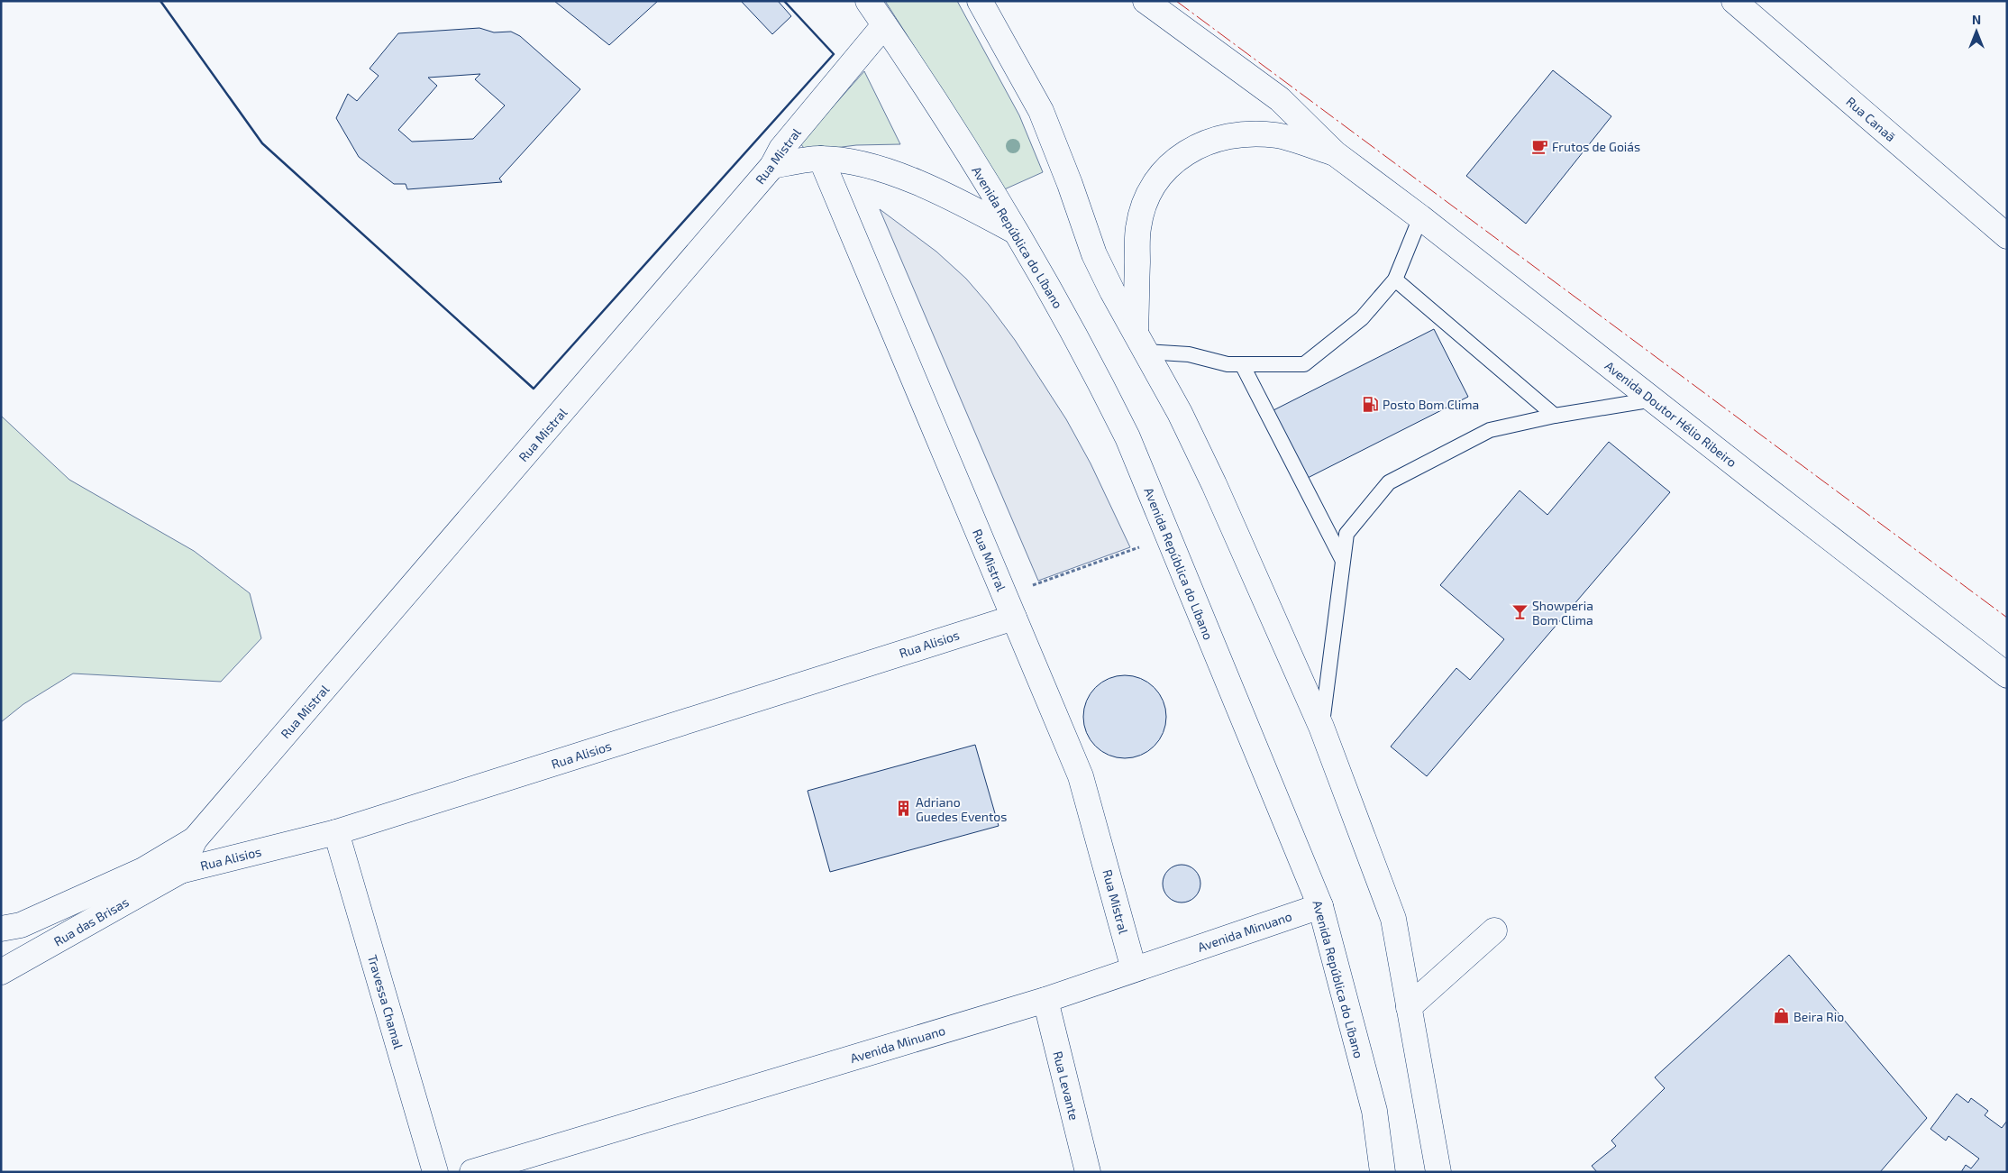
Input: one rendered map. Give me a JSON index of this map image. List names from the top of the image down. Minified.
{"streets":{"street":["Rua Canaã","Rua Mistral","Avenida República do Líbano","Avenida Doutor Hélio Ribeiro","Rua Alisios","Rua das Brisas","Avenida Minuano","Travessa Chamal","Rua Levante"]},"crossings":[["Rua Mistral","Avenida República do Líbano"],["Rua Mistral","Rua Alisios"],["Rua Mistral","Rua das Brisas"],["Rua Mistral","Avenida Minuano"],["Avenida República do Líbano","Avenida Minuano"],["Rua Alisios","Rua das Brisas"],["Rua Alisios","Travessa Chamal"],["Avenida Minuano","Rua Levante"]],"places":{"cafe":["Frutos de Goiás"],"fuel station":["Posto Bom Clima"],"bar":["Showperia Bom Clima"],"building":["Adriano Guedes Eventos"],"shop":["Beira Rio"]},"north":"top"}
